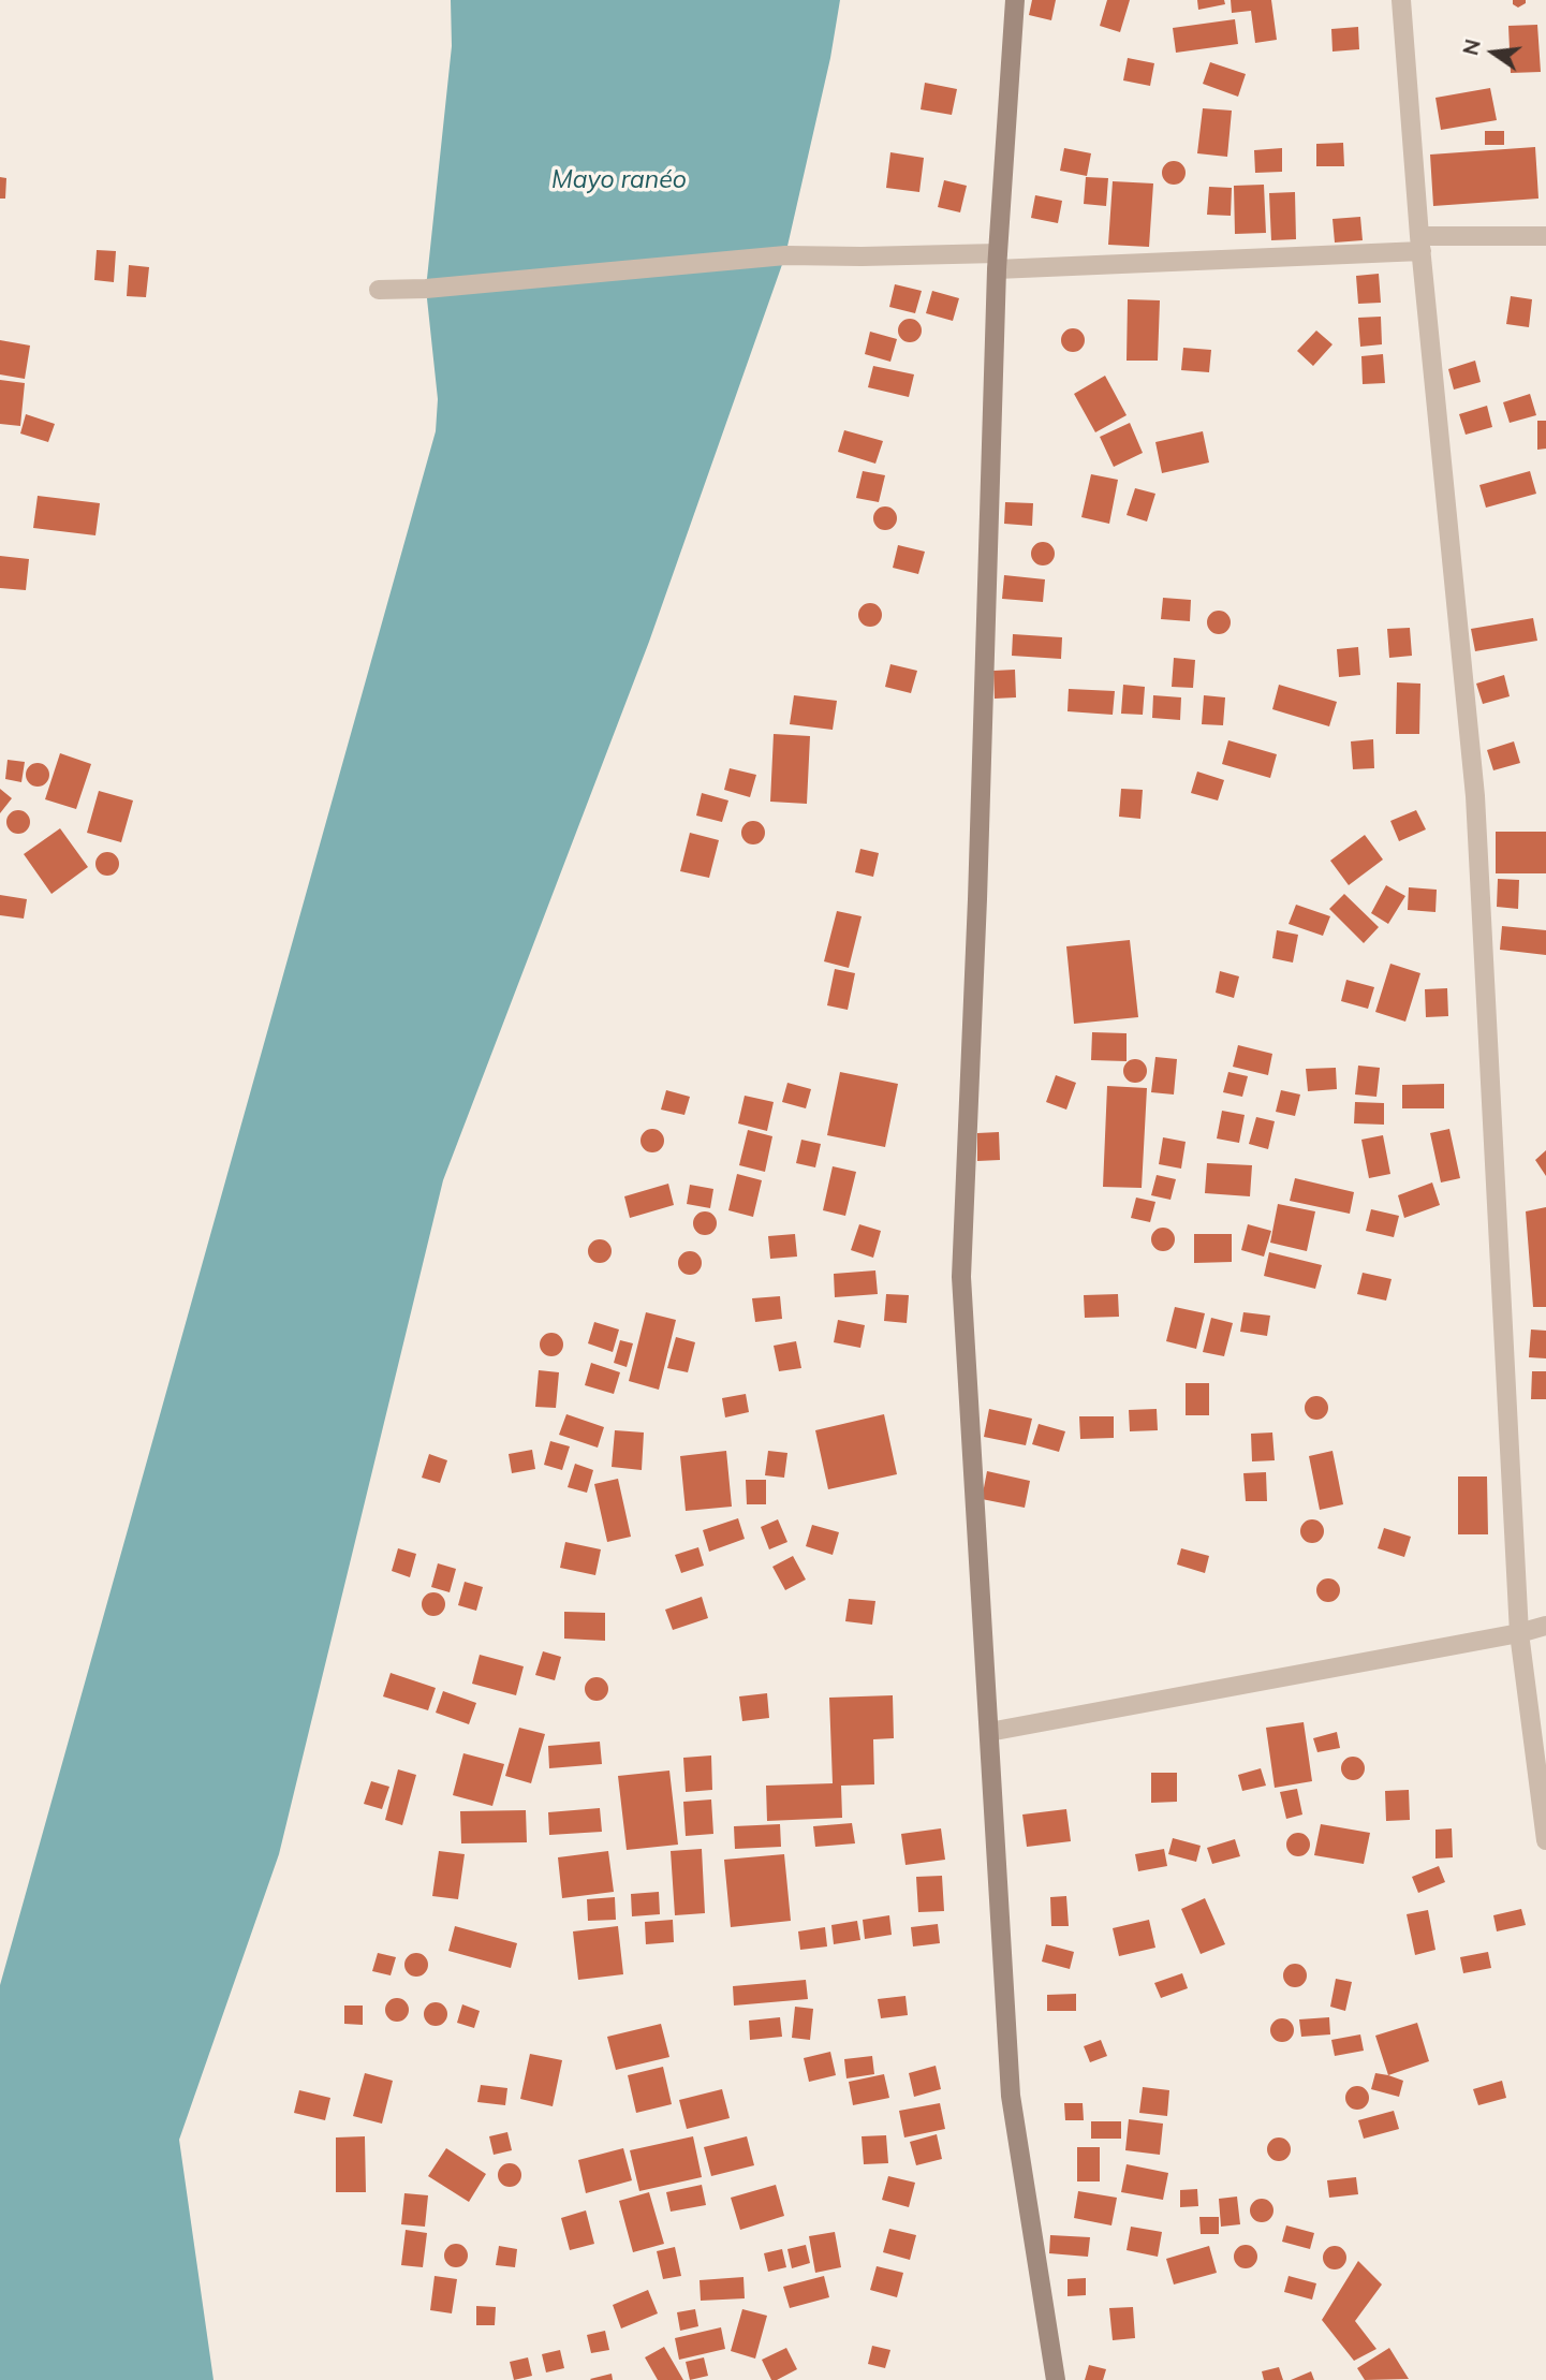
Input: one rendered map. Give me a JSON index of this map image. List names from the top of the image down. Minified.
{"water":["Mayo ranéo"],"north":"left"}
